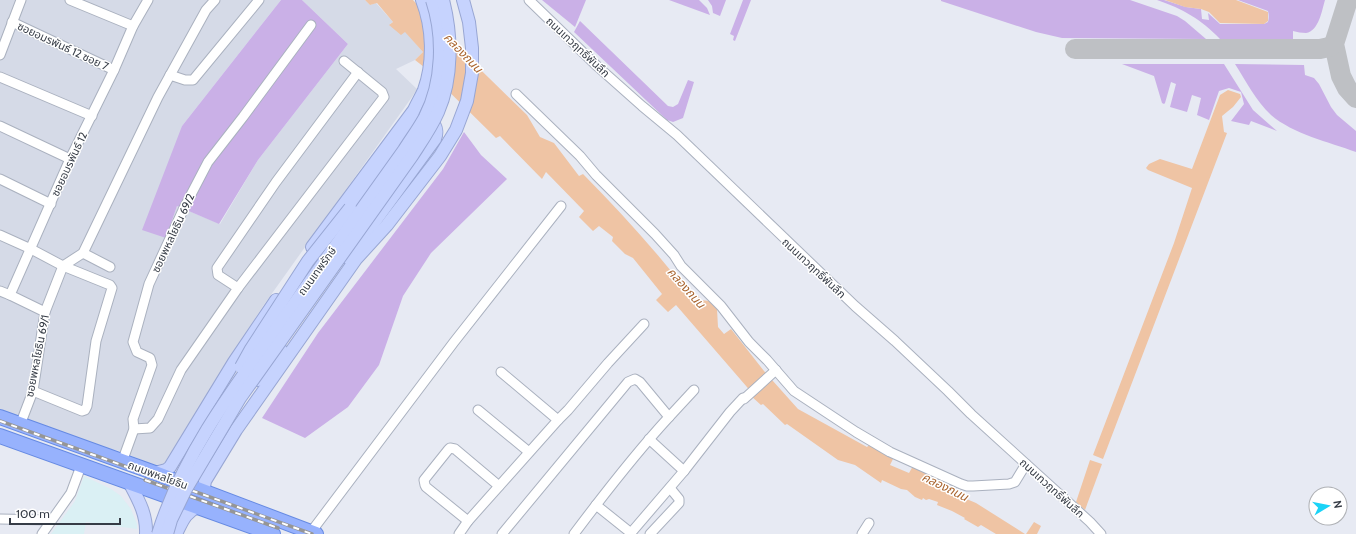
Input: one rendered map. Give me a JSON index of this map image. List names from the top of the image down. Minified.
{"streets":{"main road":["ถนนเทพรักษ์","ถนนพหลโยธิน"],"street":["ซอยอมรพันธ์ 12 ซอย 7","ถนนเทวฤทธิ์พันลึก","ซอยอมรพันธ์ 12","ซอยพหลโยธิน 69/2","ซอยพหลโยธิน 69/1"]},"crossings":[["ซอยอมรพันธ์ 12 ซอย 7","ซอยอมรพันธ์ 12"],["ซอยพหลโยธิน 69/2","ถนนพหลโยธิน"],["ถนนเทพรักษ์","ถนนพหลโยธิน"],["ซอยพหลโยธิน 69/1","ถนนพหลโยธิน"]],"water":["คลองถนน"],"scale_bar":"100 m","north":"right"}
